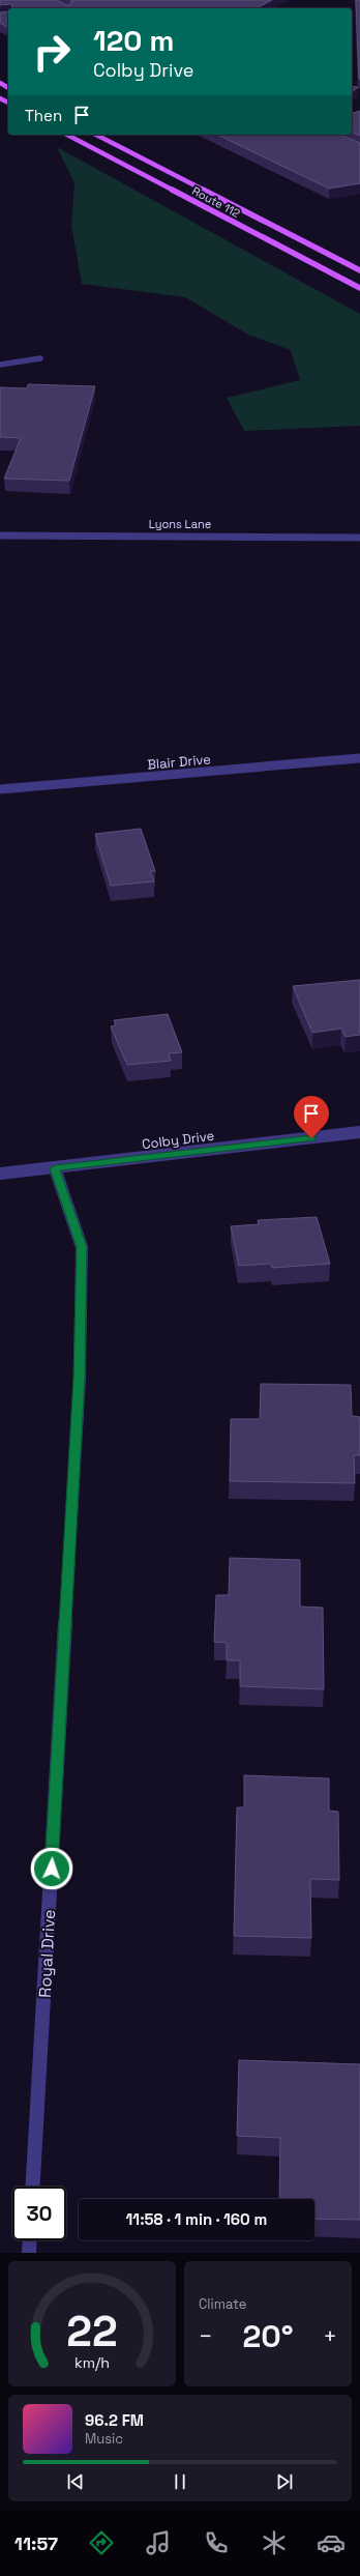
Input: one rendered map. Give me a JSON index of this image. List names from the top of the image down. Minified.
{"streets":{"main road":["Route 112"],"street":["Lyons Lane","Blair Drive","Colby Drive","Royal Drive"]},"crossings":[["Colby Drive","Royal Drive"]],"page":{"turn":["120 m","Colby Drive"],"then":"Then","limit":"30","trip":"11:58 · 1 min · 160 m","tile":"Climate","heat":["−","20°","+"],"song":["96.2 FM","Music"],"tabs":"11:57","gauge":["22","km/h"]}}
